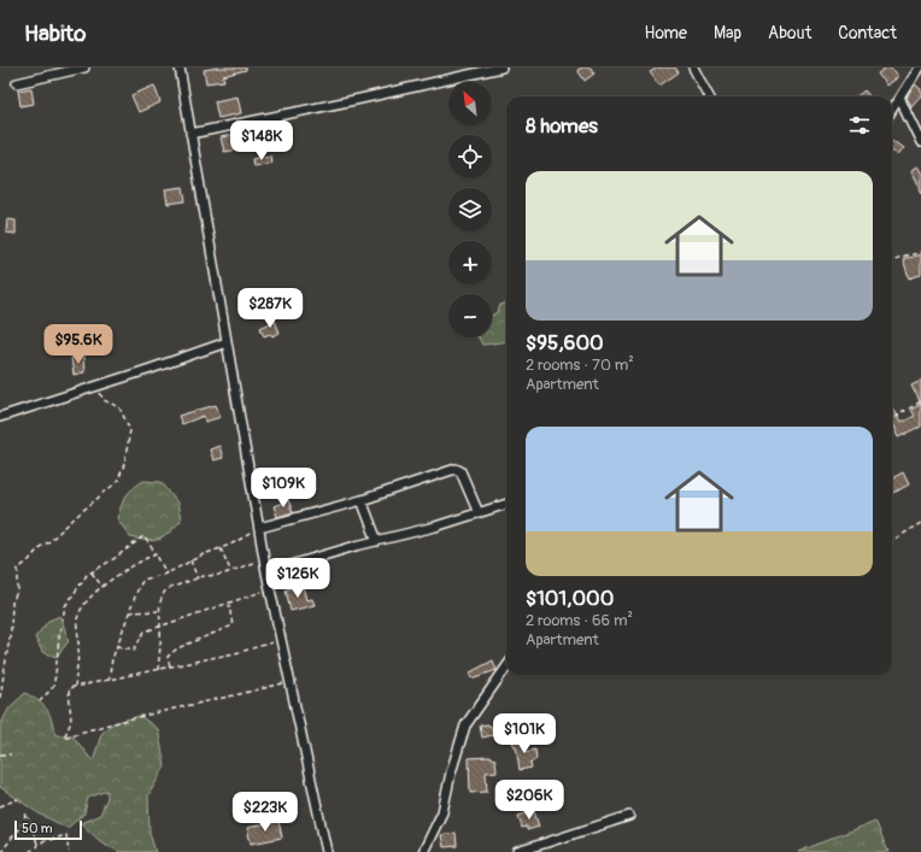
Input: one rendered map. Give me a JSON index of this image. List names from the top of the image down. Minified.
{"scale_bar":"50 m","north":"top left","page":{"header":"Habito","nav":["Home","Map","About","Contact"],"map_buttons":["+","−"],"heading":"8 homes","price":["$148K","$287K","$95.6K","$109K","$126K","$101K","$206K","$223K"],"list":[{"name":"$95,600","note":"2 rooms · 70 m² · Apartment"},{"name":"$101,000","note":"2 rooms · 66 m² · Apartment"}],"scale":"50 m"}}
